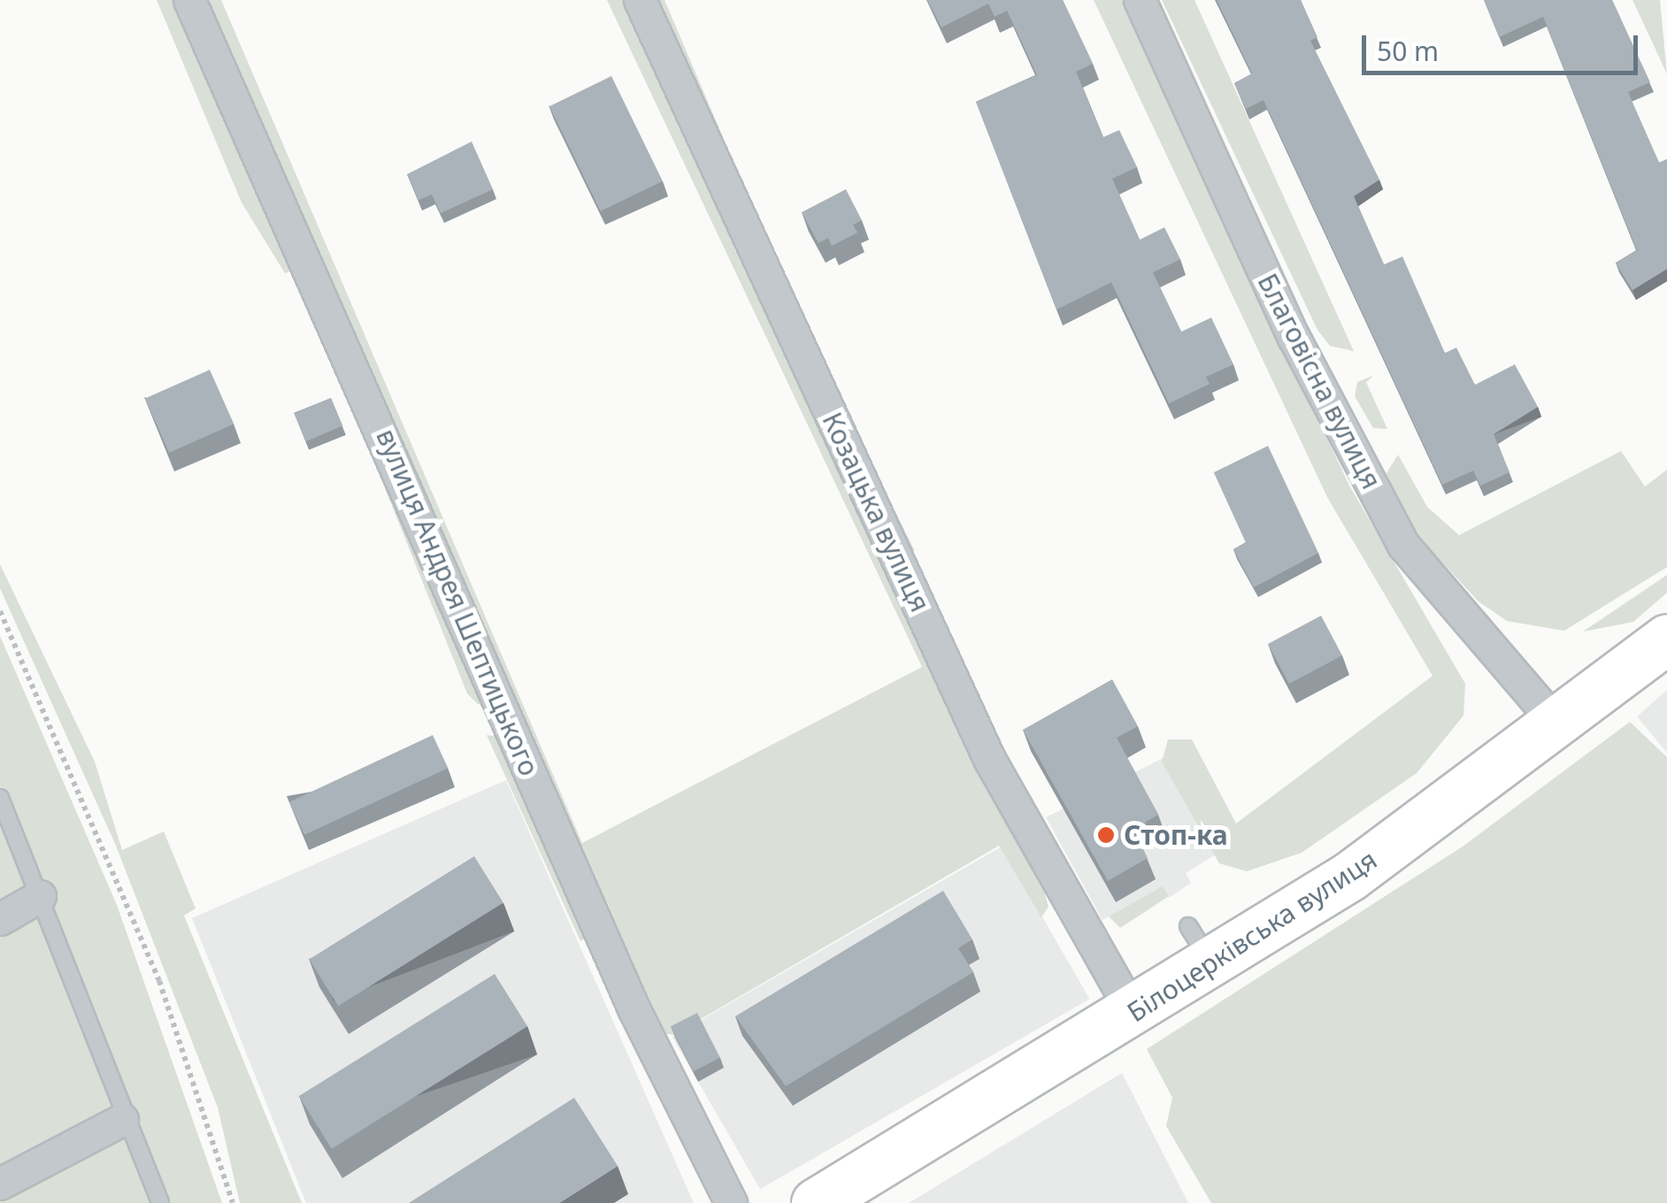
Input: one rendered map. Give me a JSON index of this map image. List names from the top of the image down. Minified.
{"streets":{"main road":["Білоцерківська вулиця"],"street":["Благовісна вулиця","Козацька вулиця","вулиця Андрея Шептицького"]},"crossings":[["Благовісна вулиця","Білоцерківська вулиця"],["Козацька вулиця","Білоцерківська вулиця"]],"places":["Стоп-ка"],"scale_bar":"50 m"}
